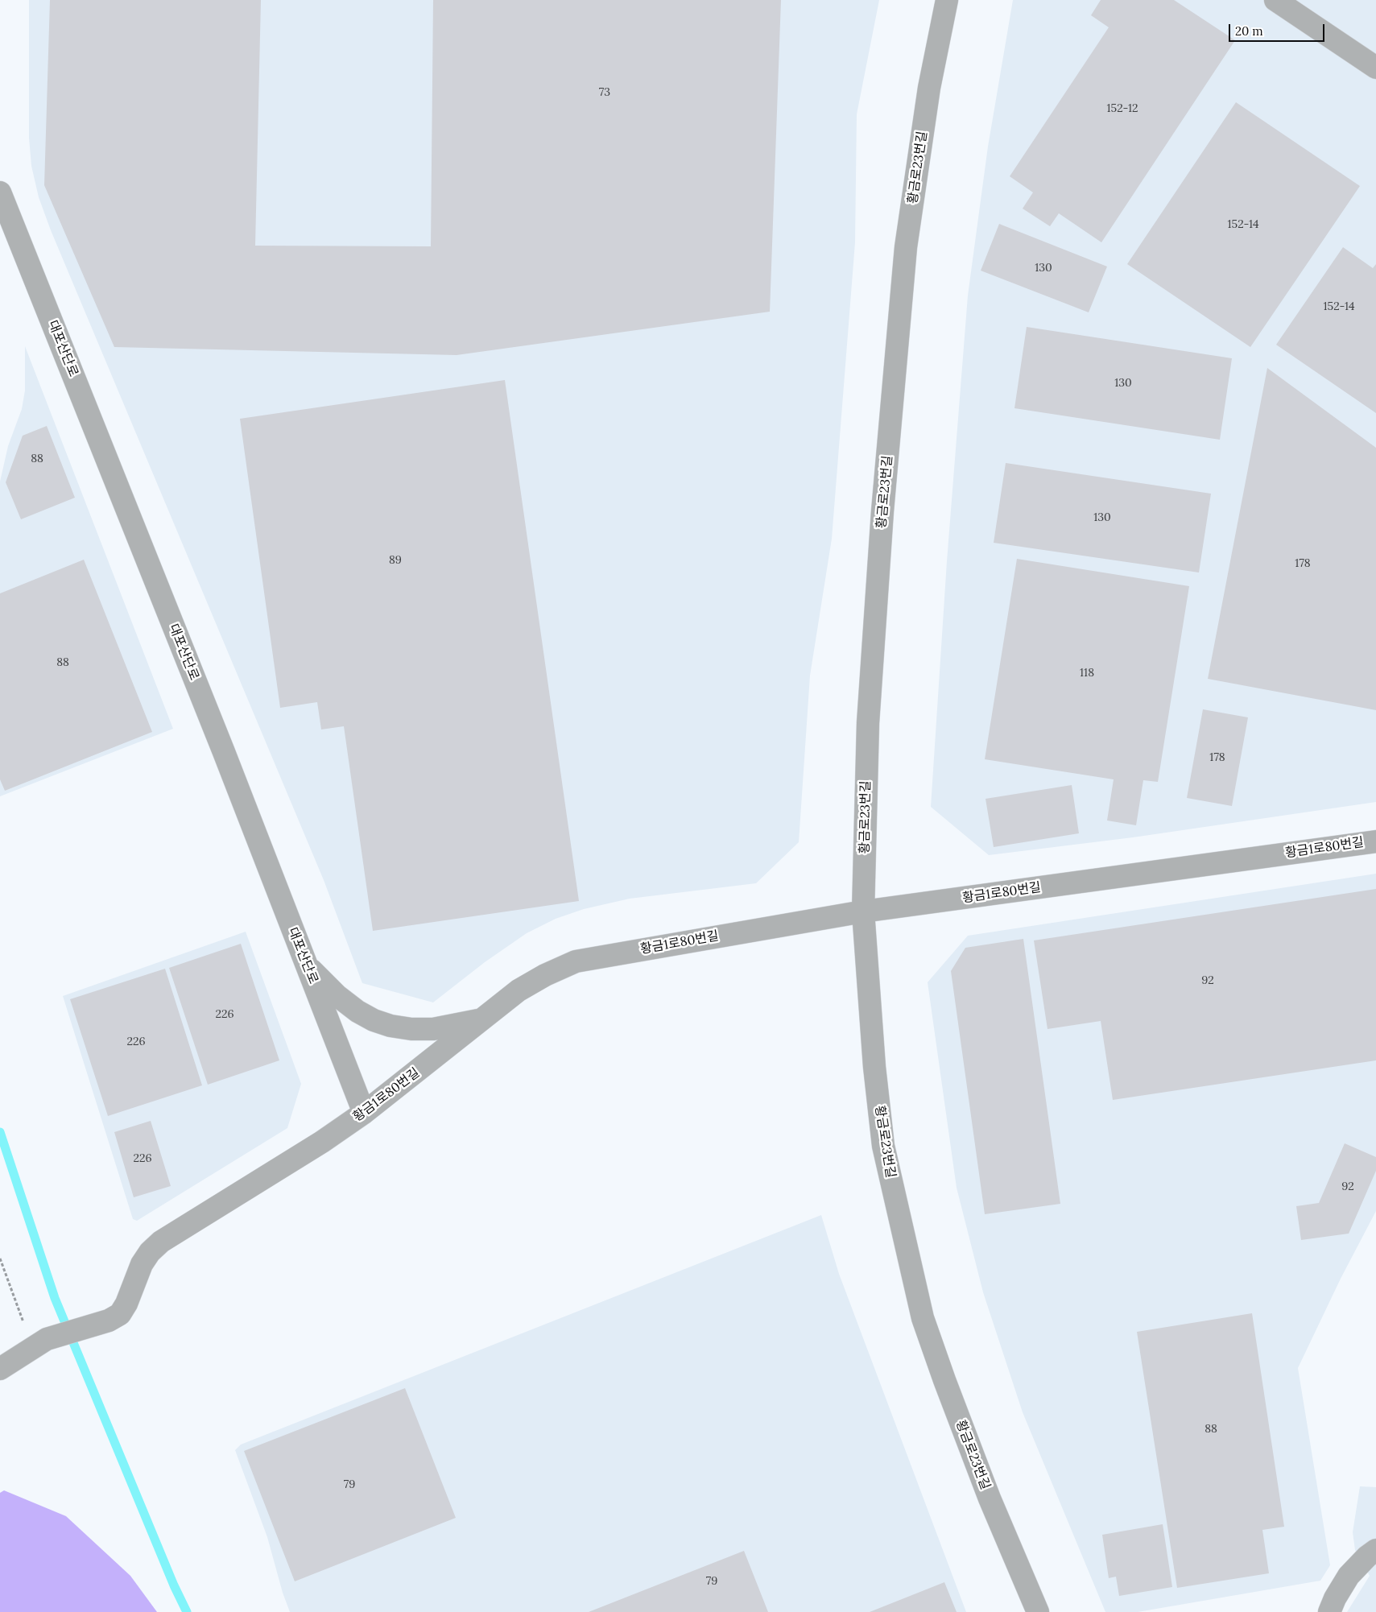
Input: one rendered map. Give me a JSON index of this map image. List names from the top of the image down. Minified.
{"streets":{"street":["황금로23번길","대포산단로","황금1로80번길"]},"crossings":[["황금로23번길","황금1로80번길"],["대포산단로","황금1로80번길"]],"house_numbers":["73","152-12","152-14","130","152-14","130","88","130","89","178","88","118","178","92","226","226","226","92","88","79","79"],"scale_bar":"20 m"}
